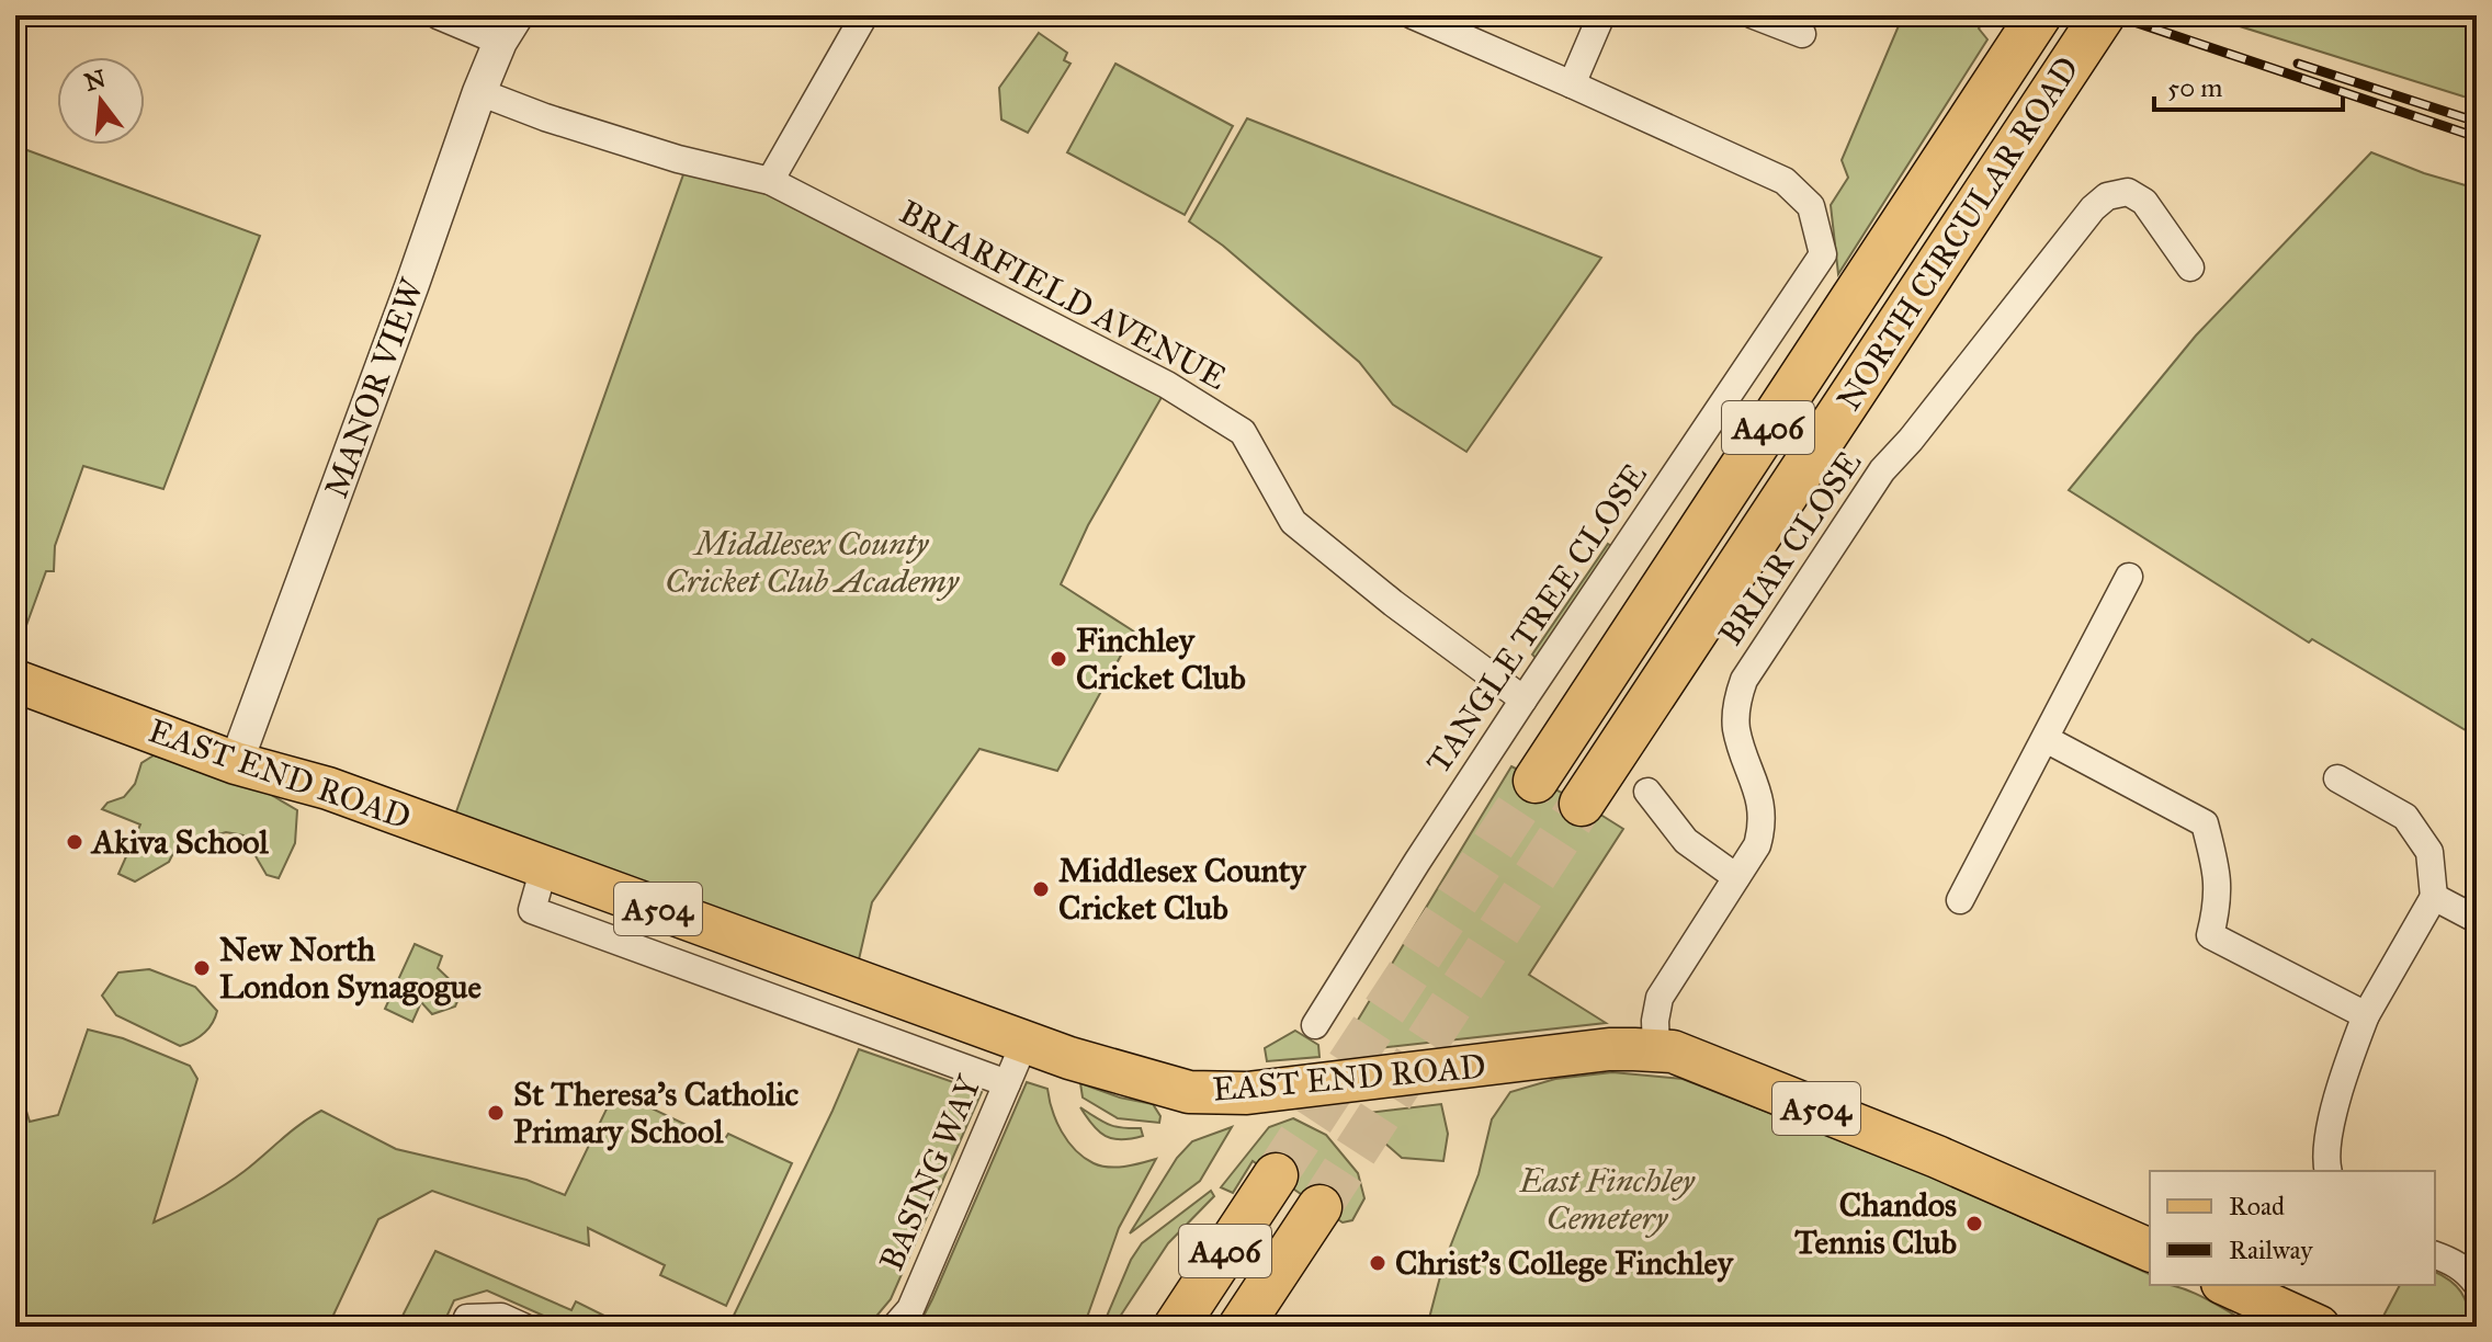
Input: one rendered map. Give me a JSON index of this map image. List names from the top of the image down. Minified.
{"streets":{"highway":["NORTH CIRCULAR ROAD","A406"],"main road":["EAST END ROAD","A504"],"street":["BRIARFIELD AVENUE","MANOR VIEW","BRIAR CLOSE","TANGLE TREE CLOSE","BASING WAY"]},"crossings":[["BRIARFIELD AVENUE","MANOR VIEW"],["BRIARFIELD AVENUE","TANGLE TREE CLOSE"],["MANOR VIEW","EAST END ROAD"],["BRIAR CLOSE","EAST END ROAD"],["EAST END ROAD","BASING WAY"]],"parks":["Middlesex County Cricket Club Academy","East Finchley Cemetery"],"places":["Finchley Cricket Club","Akiva School","Middlesex County Cricket Club","New North London Synagogue","St Theresa's Catholic Primary School","Chandos Tennis Club","Christ's College Finchley"],"legend":["Road","Railway"],"scale_bar":"50 m","north":"top"}
